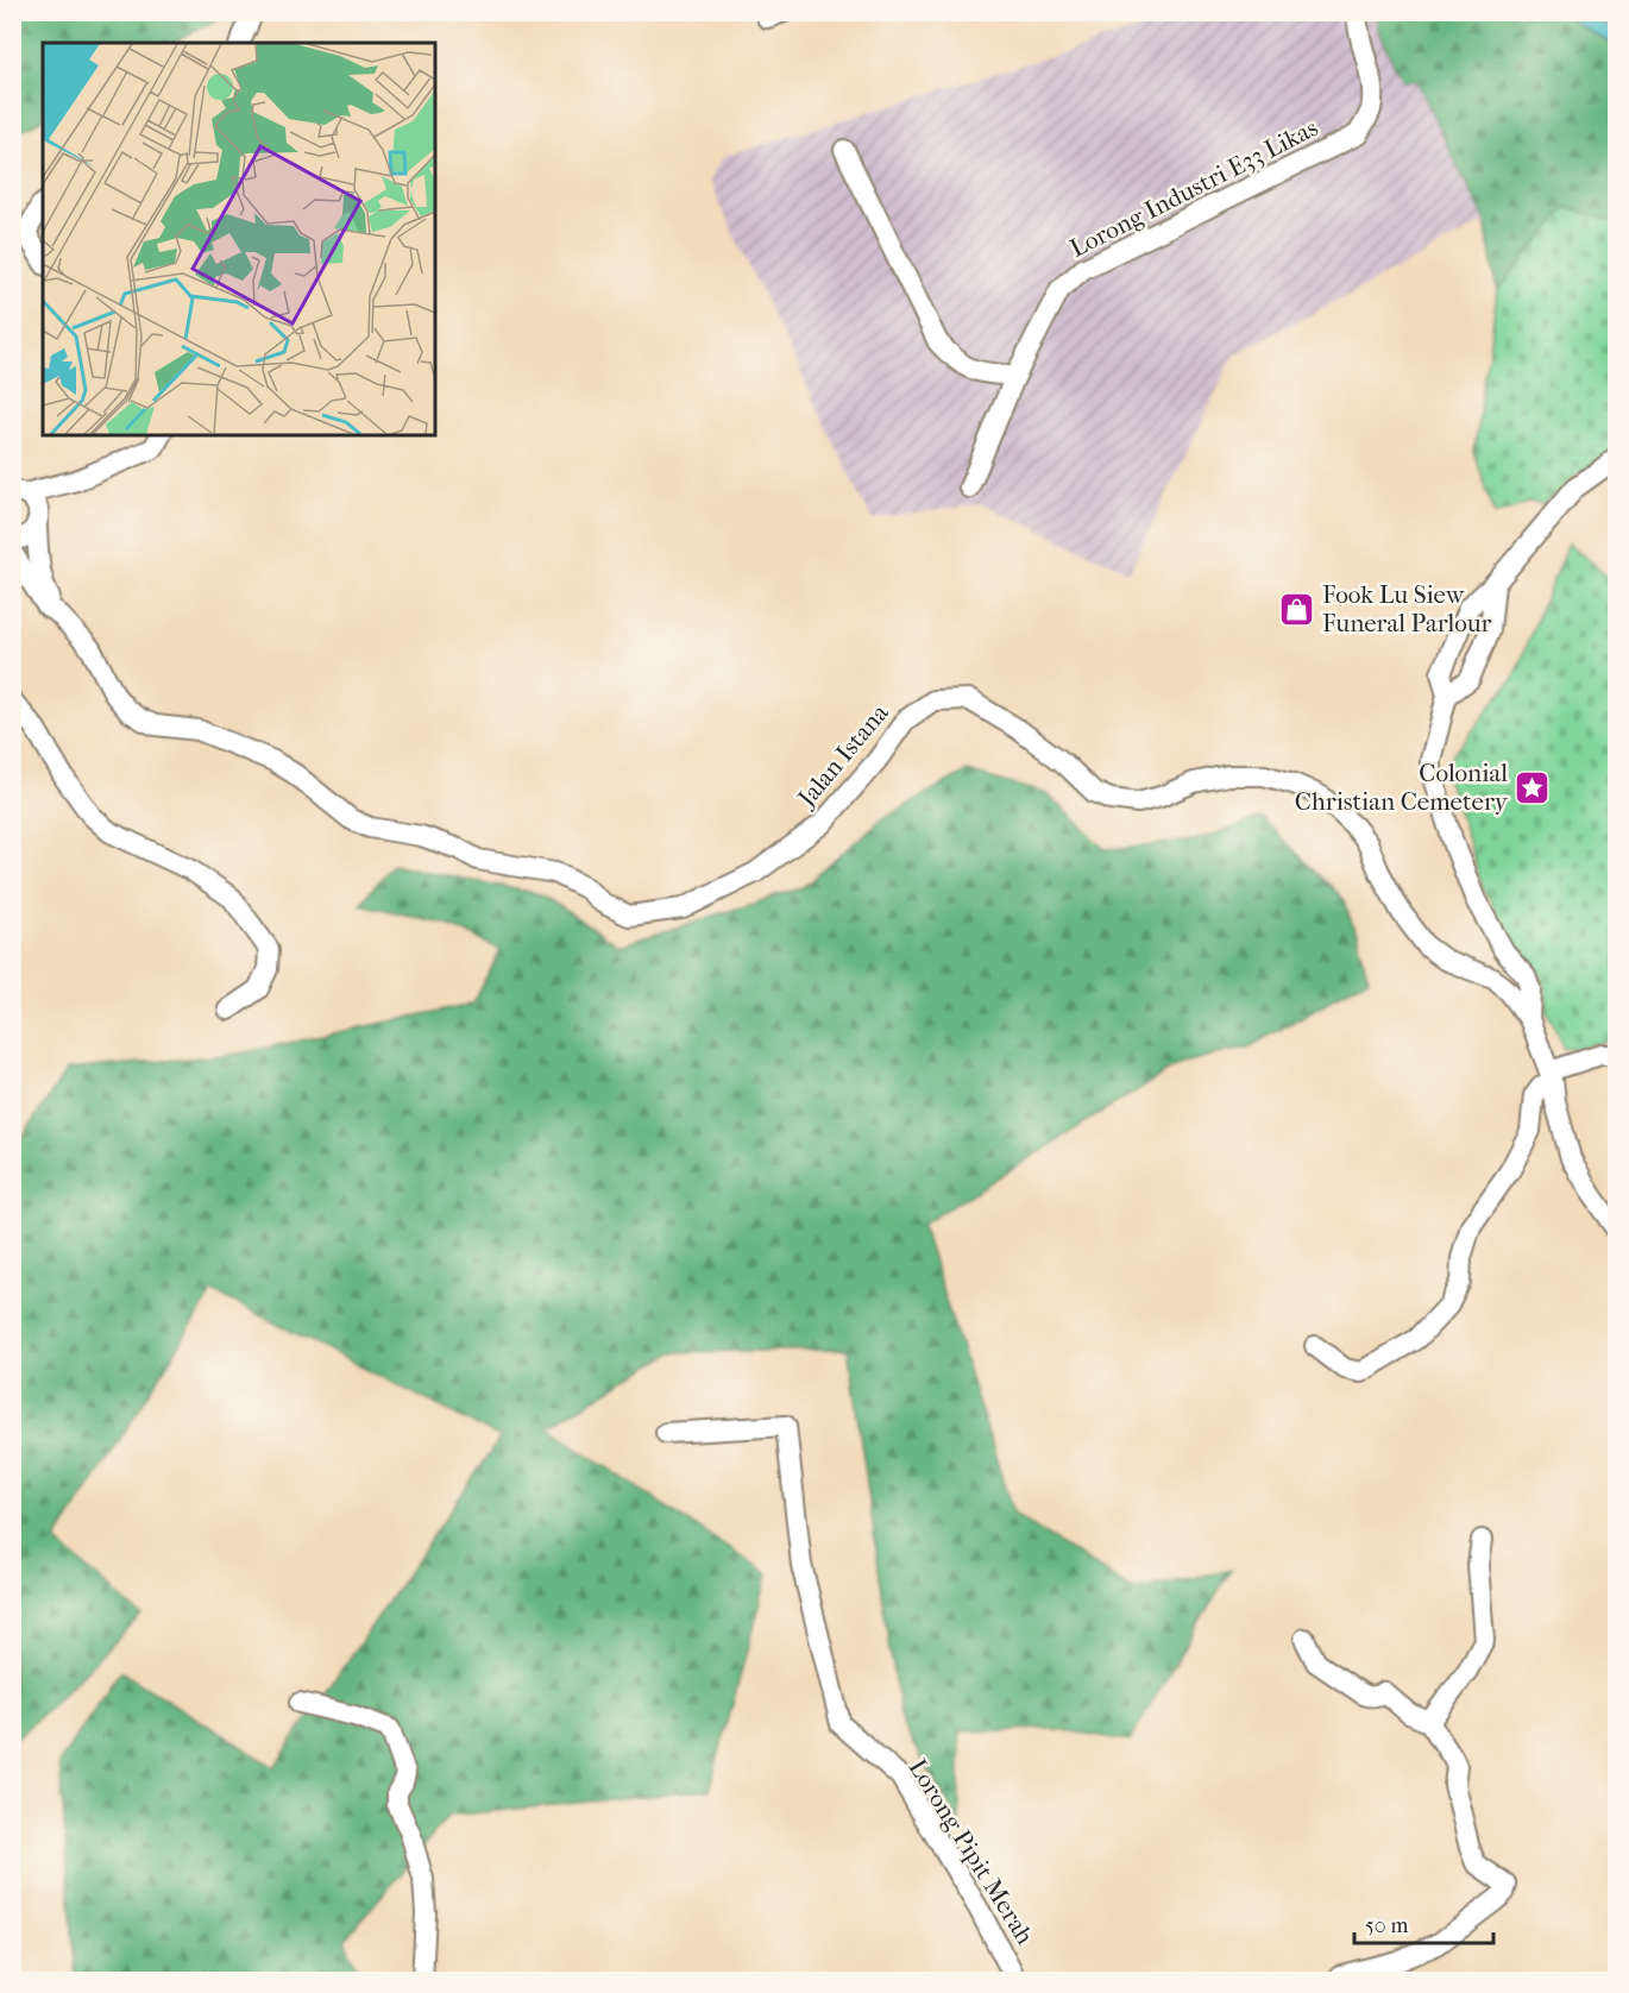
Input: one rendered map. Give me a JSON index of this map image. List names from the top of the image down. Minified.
{"streets":{"street":["Lorong Industri E33 Likas","Jalan Istana","Lorong Pipit Merah"]},"places":{"shop":["Fook Lu Siew Funeral Parlour"],"place":["Colonial Christian Cemetery"]},"scale_bar":"50 m"}
